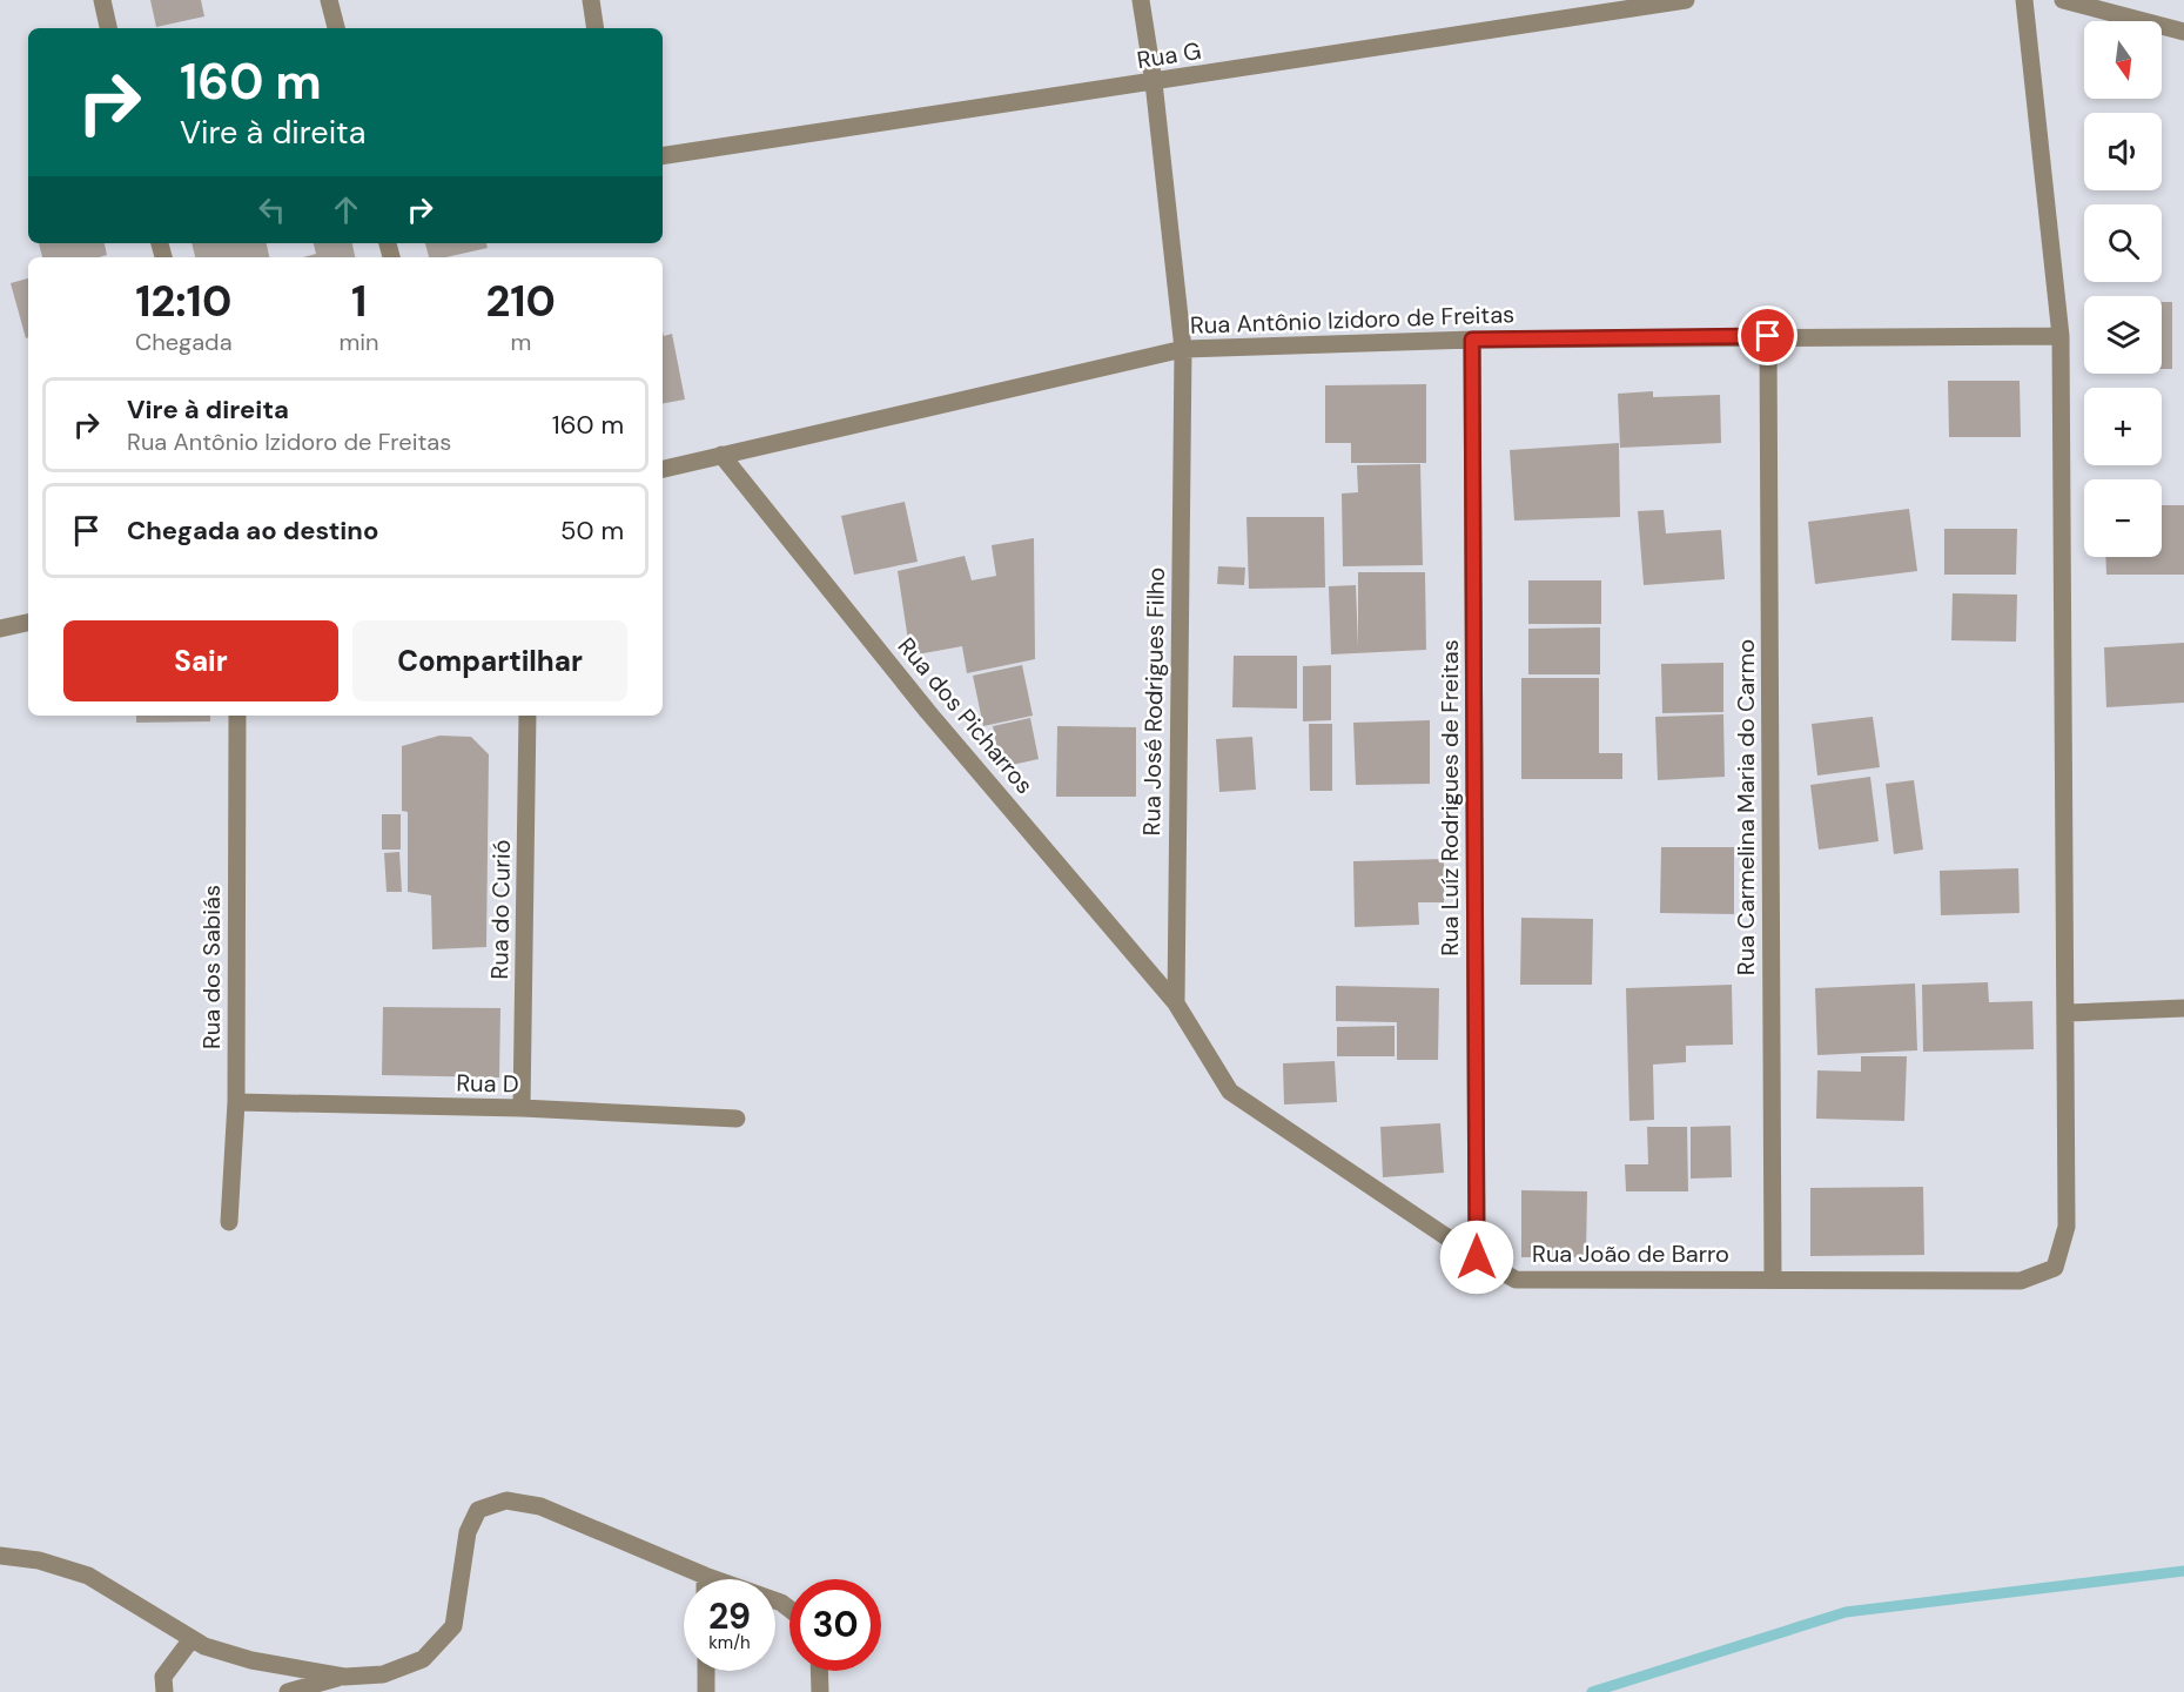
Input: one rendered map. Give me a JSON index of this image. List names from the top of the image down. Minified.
{"streets":{"street":["Rua G","Rua Antônio Izidoro de Freitas","Rua José Rodrigues Filho","Rua dos Picharros","Rua Luíz Rodrigues de Freitas","Rua Carmelina Maria do Carmo","Rua do Curió","Rua dos Sabiás","Rua D","Rua João de Barro"]},"crossings":[["Rua G","Rua José Rodrigues Filho"],["Rua Antônio Izidoro de Freitas","Rua José Rodrigues Filho"],["Rua Antônio Izidoro de Freitas","Rua dos Picharros"],["Rua Antônio Izidoro de Freitas","Rua Luíz Rodrigues de Freitas"],["Rua Antônio Izidoro de Freitas","Rua Carmelina Maria do Carmo"],["Rua José Rodrigues Filho","Rua dos Picharros"],["Rua José Rodrigues Filho","Rua João de Barro"],["Rua dos Picharros","Rua João de Barro"],["Rua Luíz Rodrigues de Freitas","Rua João de Barro"],["Rua Carmelina Maria do Carmo","Rua João de Barro"],["Rua do Curió","Rua D"],["Rua dos Sabiás","Rua D"]],"north":"bottom","page":{"map_buttons":["+","−"],"turn":["160 m","Vire à direita"],"eta":["12:10","Chegada","1","min","210","m"],"list":[{"name":"Vire à direita","note":"Rua Antônio Izidoro de Freitas","value":"160 m"},{"name":"Chegada ao destino","value":"50 m"}],"buttons":["Sair","Compartilhar"],"speed":"29 km/h","limit":"30"}}
